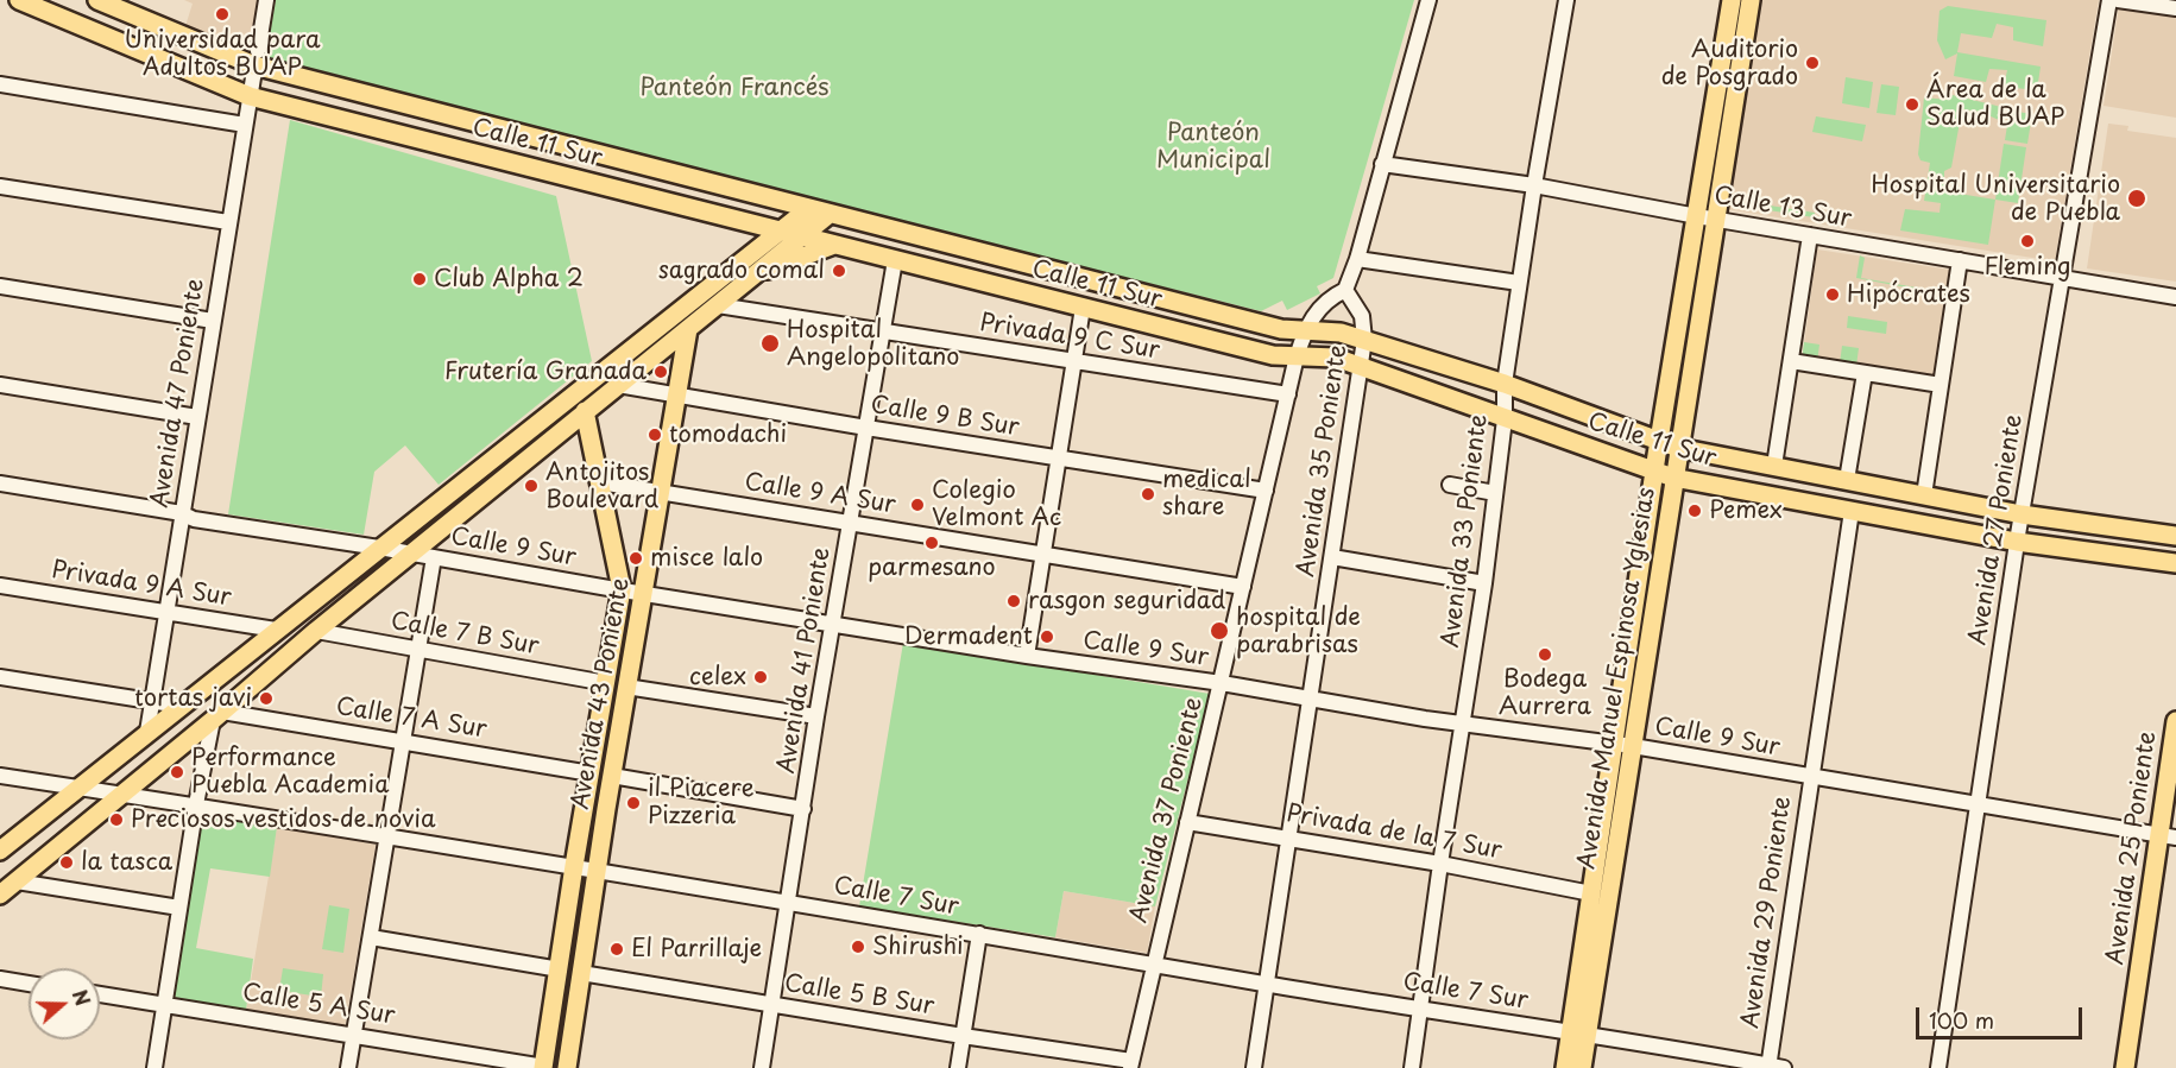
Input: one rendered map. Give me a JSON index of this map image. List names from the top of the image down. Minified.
{"streets":{"main road":["Calle 11 Sur","Avenida Manuel Espinosa Yglesias","Avenida 43 Poniente","Avenida 25 Poniente"],"street":["Calle 13 Sur","Privada 9 C Sur","Avenida 47 Poniente","Calle 9 B Sur","Avenida 35 Poniente","Calle 9 A Sur","Avenida 27 Poniente","Avenida 33 Poniente","Calle 9 Sur","Privada 9 A Sur","Calle 7 B Sur","Avenida 41 Poniente","Calle 7 A Sur","Avenida 37 Poniente","Privada de la 7 Sur","Calle 7 Sur","Avenida 29 Poniente","Calle 5 B Sur","Calle 5 A Sur"]},"crossings":[["Calle 11 Sur","Avenida 47 Poniente"],["Calle 11 Sur","Avenida 35 Poniente"],["Calle 11 Sur","Avenida 27 Poniente"],["Calle 11 Sur","Avenida 33 Poniente"],["Calle 11 Sur","Avenida 41 Poniente"],["Calle 11 Sur","Avenida Manuel Espinosa Yglesias"],["Calle 11 Sur","Avenida 37 Poniente"],["Calle 11 Sur","Avenida 29 Poniente"],["Calle 13 Sur","Avenida 27 Poniente"],["Calle 13 Sur","Avenida 33 Poniente"],["Calle 13 Sur","Avenida Manuel Espinosa Yglesias"],["Privada 9 C Sur","Avenida 41 Poniente"],["Privada 9 C Sur","Avenida 37 Poniente"],["Avenida 47 Poniente","Calle 9 Sur"],["Avenida 47 Poniente","Privada 9 A Sur"],["Calle 9 B Sur","Avenida 41 Poniente"],["Calle 9 B Sur","Avenida 43 Poniente"],["Calle 9 B Sur","Avenida 37 Poniente"],["Avenida 35 Poniente","Calle 9 Sur"],["Avenida 35 Poniente","Avenida 37 Poniente"],["Avenida 35 Poniente","Privada de la 7 Sur"],["Avenida 35 Poniente","Calle 7 Sur"],["Calle 9 A Sur","Avenida 41 Poniente"],["Calle 9 A Sur","Avenida 43 Poniente"],["Calle 9 A Sur","Avenida 37 Poniente"],["Avenida 27 Poniente","Calle 9 Sur"],["Avenida 33 Poniente","Calle 9 Sur"],["Avenida 33 Poniente","Privada de la 7 Sur"],["Avenida 33 Poniente","Calle 7 Sur"],["Calle 9 Sur","Avenida 41 Poniente"],["Calle 9 Sur","Avenida Manuel Espinosa Yglesias"],["Calle 9 Sur","Avenida 43 Poniente"],["Calle 9 Sur","Avenida 37 Poniente"],["Calle 9 Sur","Avenida 25 Poniente"],["Calle 9 Sur","Avenida 29 Poniente"],["Calle 7 B Sur","Avenida 43 Poniente"],["Avenida 41 Poniente","Calle 7 Sur"],["Avenida 41 Poniente","Calle 5 B Sur"],["Avenida Manuel Espinosa Yglesias","Privada de la 7 Sur"],["Avenida Manuel Espinosa Yglesias","Calle 7 Sur"],["Avenida 43 Poniente","Calle 7 A Sur"],["Avenida 43 Poniente","Calle 7 Sur"],["Avenida 43 Poniente","Calle 5 B Sur"],["Avenida 43 Poniente","Calle 5 A Sur"],["Avenida 37 Poniente","Privada de la 7 Sur"],["Avenida 37 Poniente","Calle 7 Sur"],["Avenida 37 Poniente","Calle 5 B Sur"],["Calle 7 Sur","Avenida 29 Poniente"]],"parks":["Panteón Francés","Panteón Municipal"],"places":["Universidad para Adultos BUAP","Auditorio de Posgrado","Área de la Salud BUAP","Hospital Universitario de Puebla","Fleming","sagrado comal","Club Alpha 2","Hipócrates","Hospital Angelopolitano","Frutería Granada","tomodachi","Antojitos Boulevard","medical share","Colegio Velmont Ac","Pemex","parmesano","misce lalo","rasgon seguridad","hospital de parabrisas","Dermadent","Bodega Aurrera","celex","tortas javi","Performance Puebla Academia","il Piacere Pizzeria","Preciosos vestidos de novia","la tasca","Shirushi","El Parrillaje"],"scale_bar":"100 m","north":"right"}
